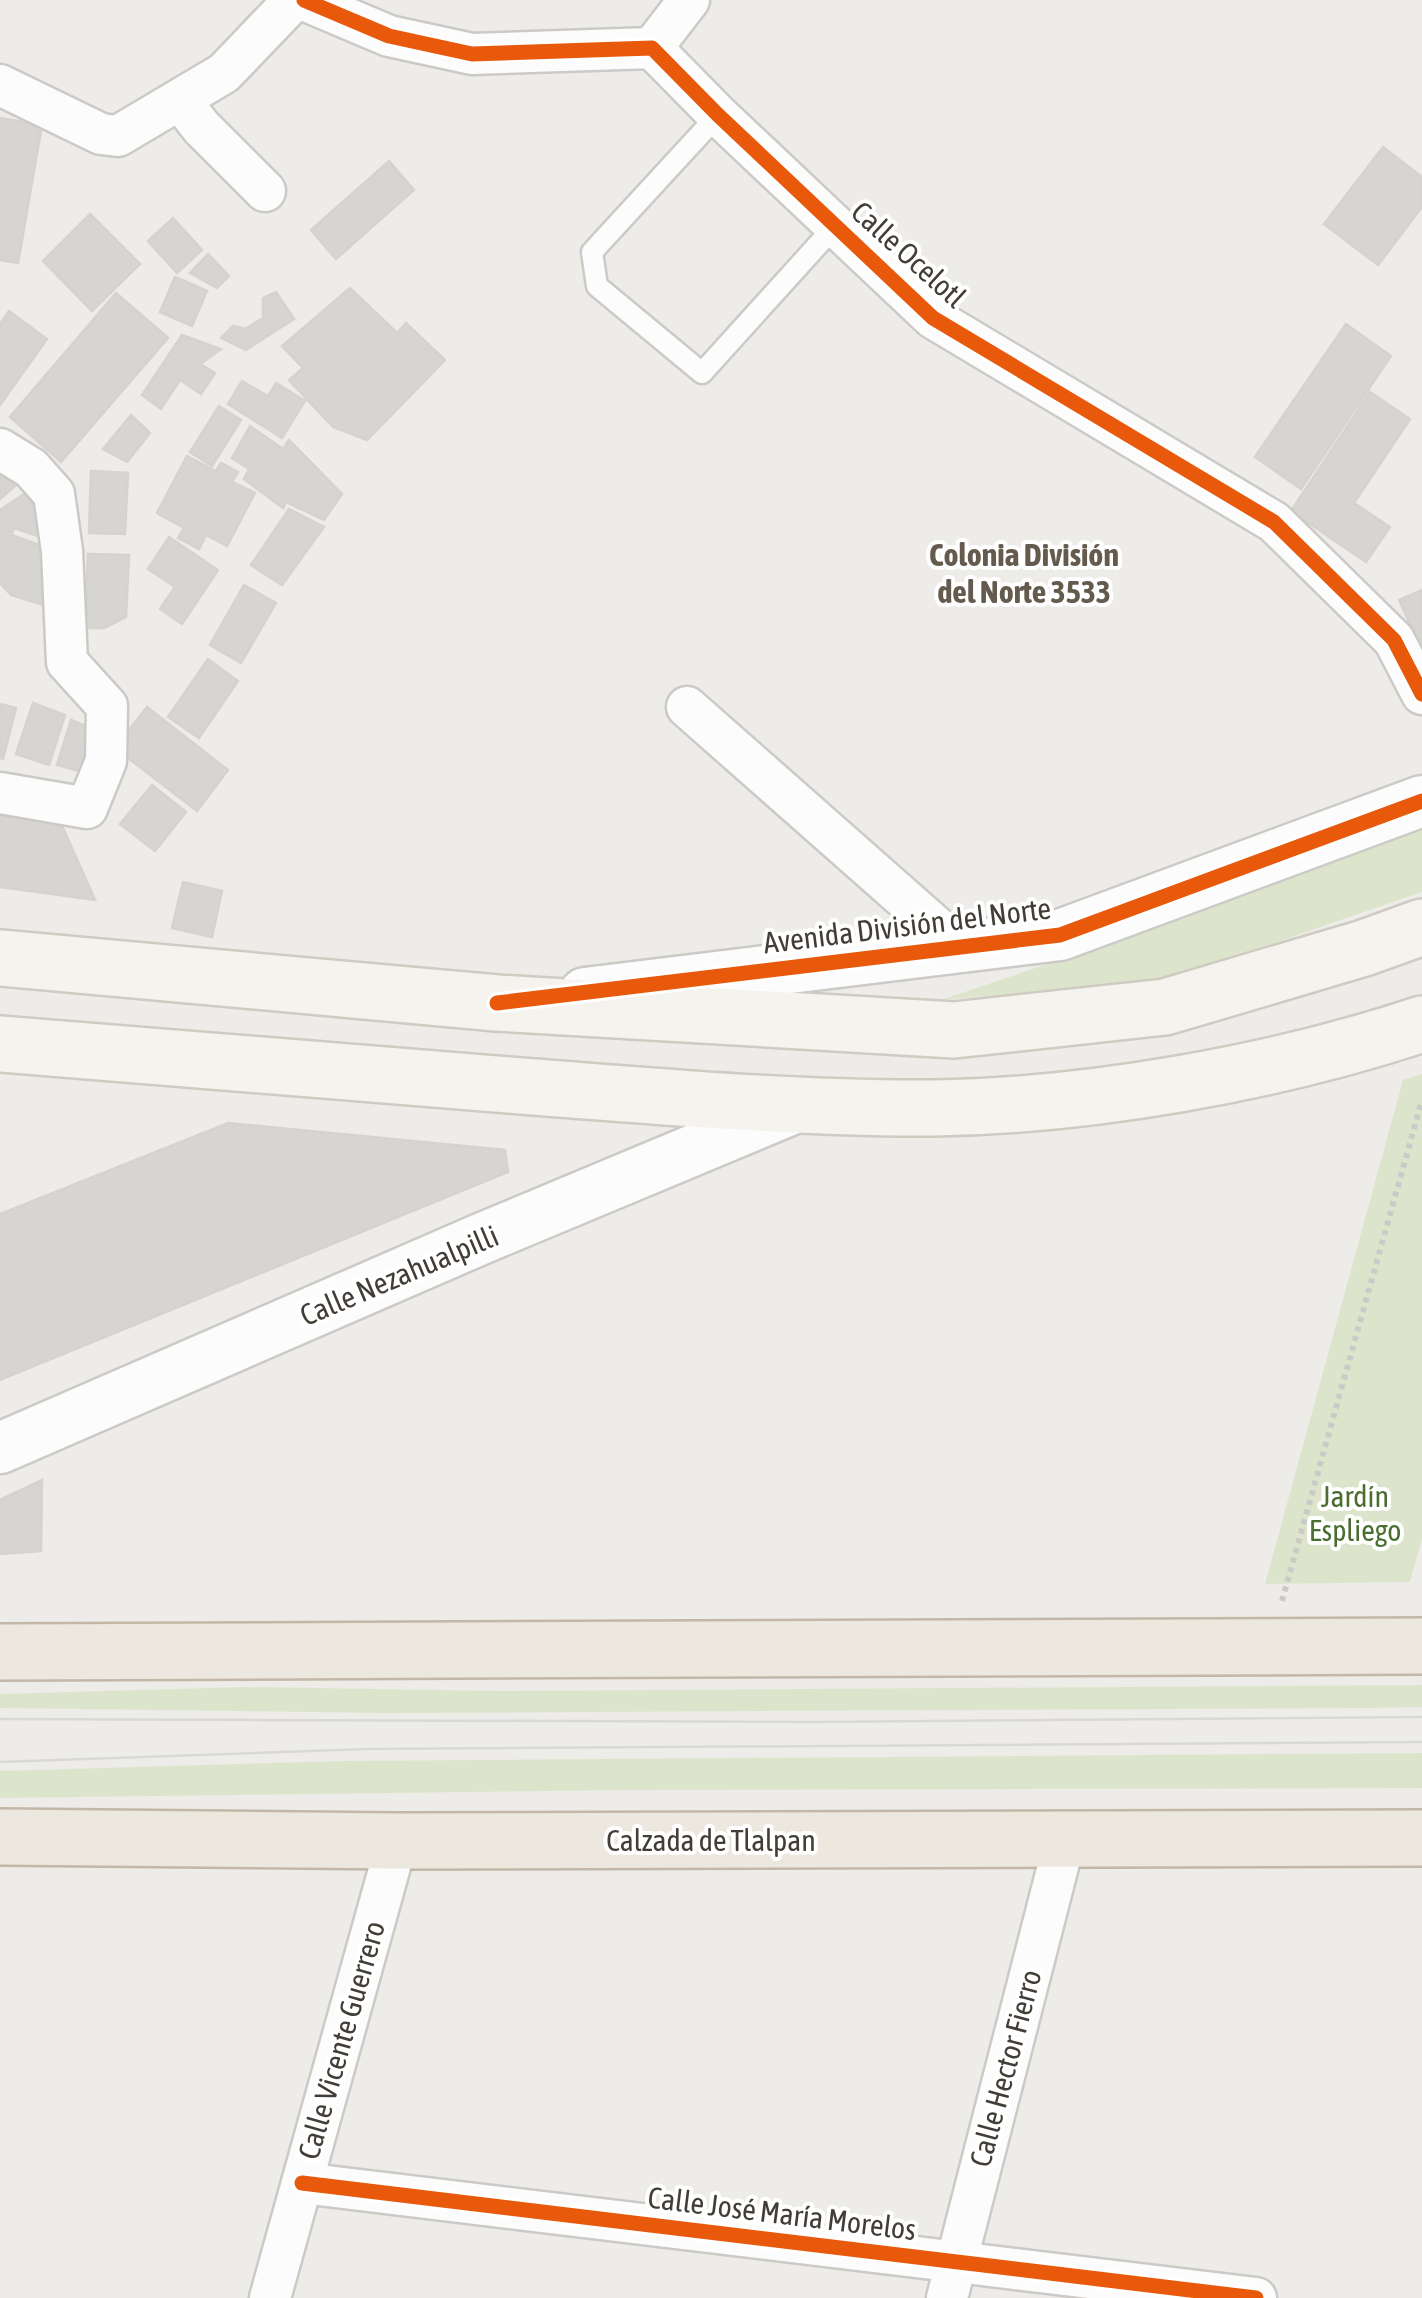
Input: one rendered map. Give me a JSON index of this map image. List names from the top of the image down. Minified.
{"streets":{"highway":["Calzada de Tlalpan"],"main road":["Avenida División del Norte"],"street":["Calle Ocelotl","Calle Nezahualpilli","Calle Vicente Guerrero","Calle Hector Fierro","Calle José María Morelos"]},"crossings":[["Calzada de Tlalpan","Calle Vicente Guerrero"],["Calzada de Tlalpan","Calle Hector Fierro"],["Calle Vicente Guerrero","Calle José María Morelos"],["Calle Hector Fierro","Calle José María Morelos"]],"districts":["Colonia División del Norte 3533"],"parks":["Jardín Espliego"]}
